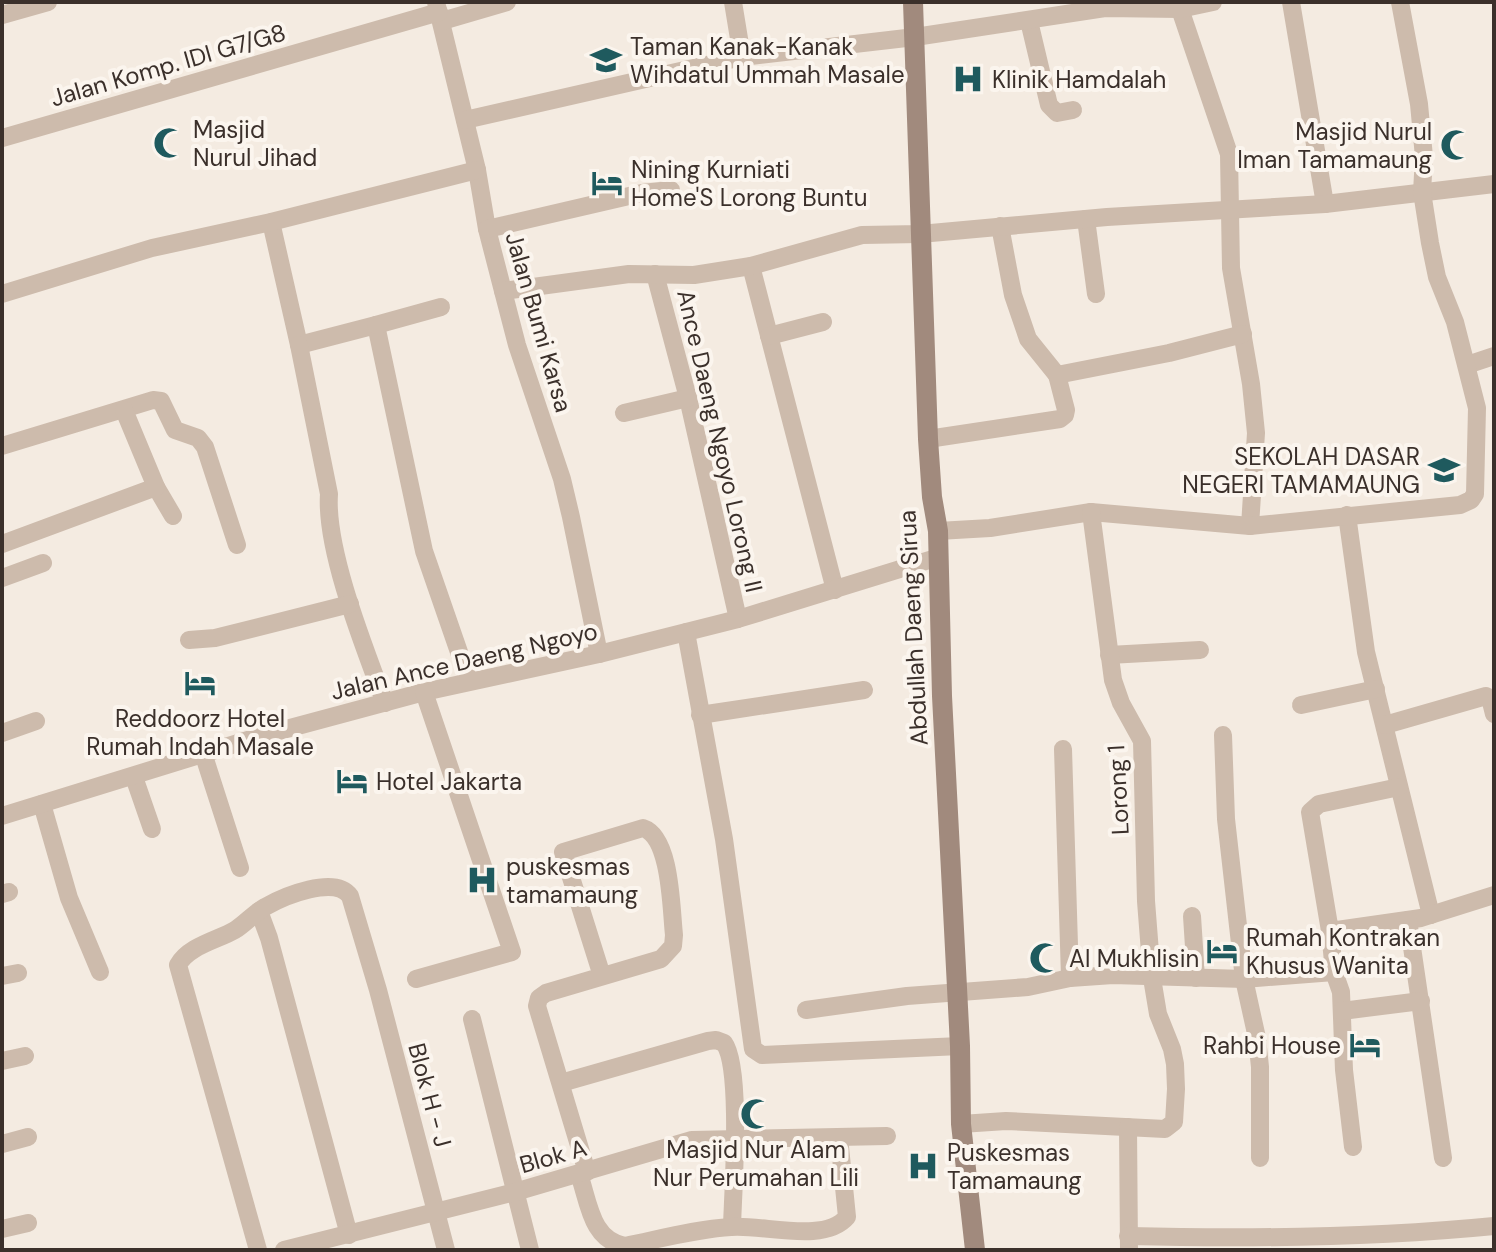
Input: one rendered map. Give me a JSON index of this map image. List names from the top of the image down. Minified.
{"streets":{"main road":["Abdullah Daeng Sirua"],"street":["Jalan Komp. IDI G7/G8","Jalan Bumi Karsa","Ance Daeng Ngoyo Lorong II","Jalan Ance Daeng Ngoyo","Lorong 1","Blok H - J","Blok A"]},"crossings":[["Jalan Komp. IDI G7/G8","Jalan Bumi Karsa"],["Jalan Bumi Karsa","Jalan Ance Daeng Ngoyo"],["Ance Daeng Ngoyo Lorong II","Jalan Ance Daeng Ngoyo"],["Abdullah Daeng Sirua","Jalan Ance Daeng Ngoyo"],["Blok H - J","Blok A"]],"places":{"school or university":["Taman Kanak-Kanak Wihdatul Ummah Masale","SEKOLAH DASAR NEGERI TAMAMAUNG"],"hospital":["Klinik Hamdalah","puskesmas tamamaung","Puskesmas Tamamaung"],"mosque":["Masjid Nurul Jihad","Masjid Nurul Iman Tamamaung","Al Mukhlisin","Masjid Nur Alam Nur Perumahan Lili"],"hotel":["Nining Kurniati Home'S Lorong Buntu","Reddoorz Hotel Rumah Indah Masale","Hotel Jakarta","Rumah Kontrakan Khusus Wanita","Rahbi House"]}}
